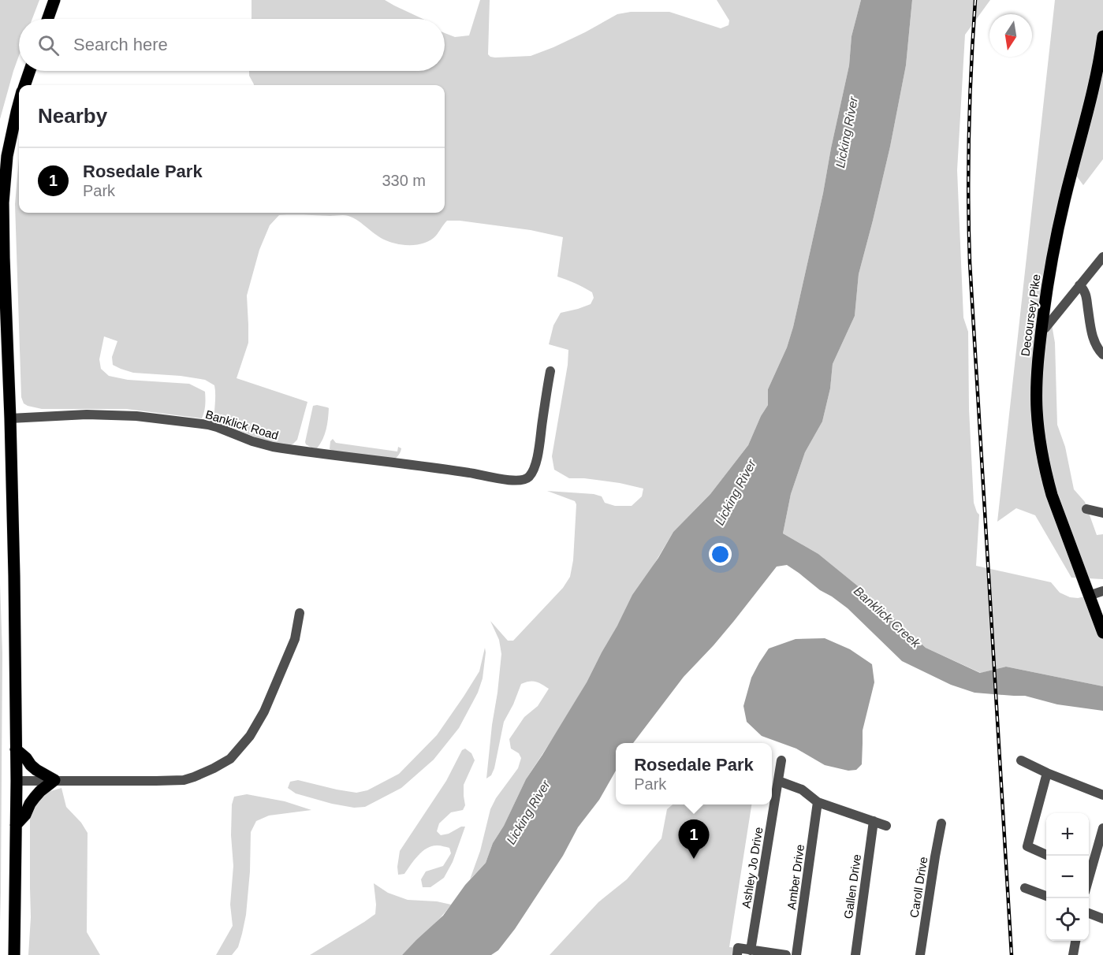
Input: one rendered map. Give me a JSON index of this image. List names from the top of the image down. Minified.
{"streets":{"main road":["Decoursey Pike"],"street":["Banklick Road","Ashley Jo Drive","Amber Drive","Gallen Drive","Caroll Drive"]},"water":["Licking River","Banklick Creek"],"north":"bottom","page":{"search":"Search here","heading":"Nearby","list":[{"mark":"1","name":"Rosedale Park","note":"Park","value":"330 m"}],"popup":["Rosedale Park","Park"],"map_buttons":["+","−"],"pins":"1"}}
